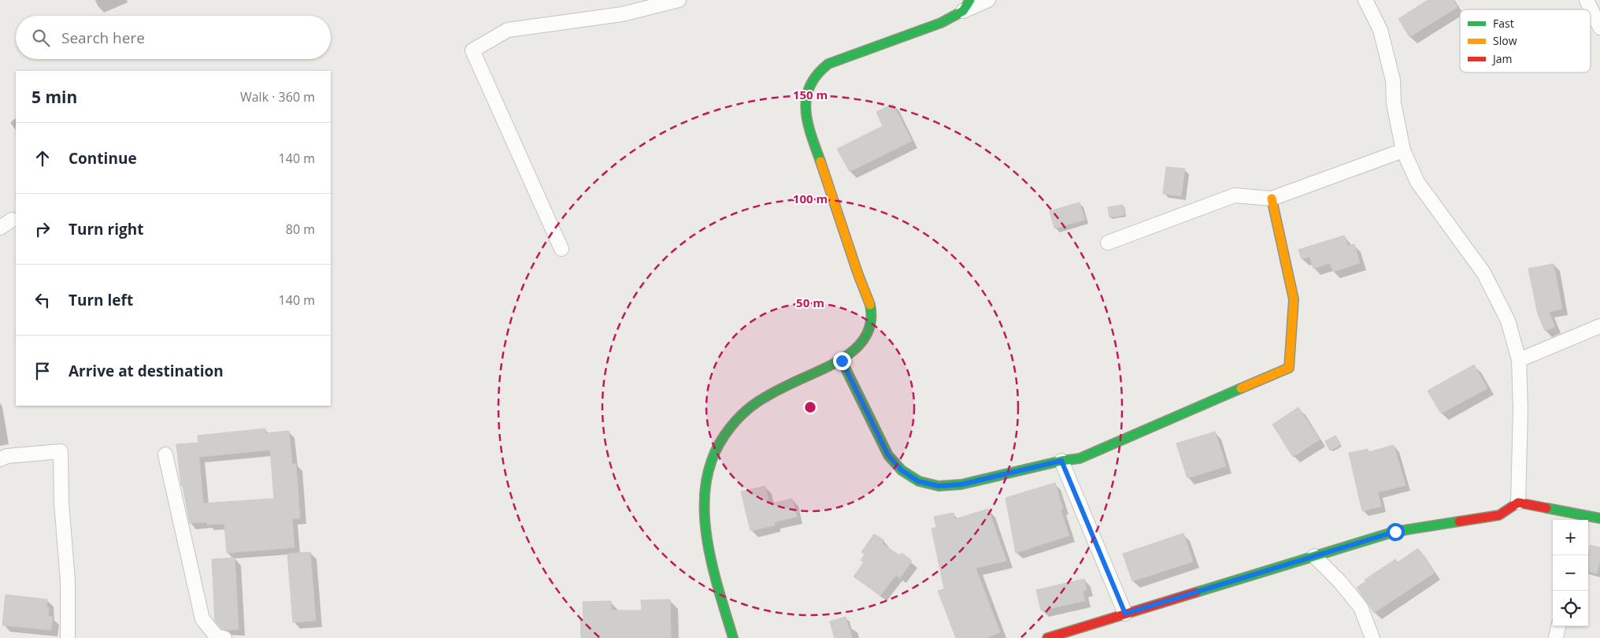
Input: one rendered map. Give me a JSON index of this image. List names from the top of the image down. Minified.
{"legend":["Fast","Slow","Jam"],"page":{"search":"Search here","heading":["5 min","Walk · 360 m"],"list":[["Continue","140 m"],["Turn right","80 m"],["Turn left","140 m"],"Arrive at destination"],"map_buttons":["+","−"]},"rings":["150 m","100 m","50 m"]}
